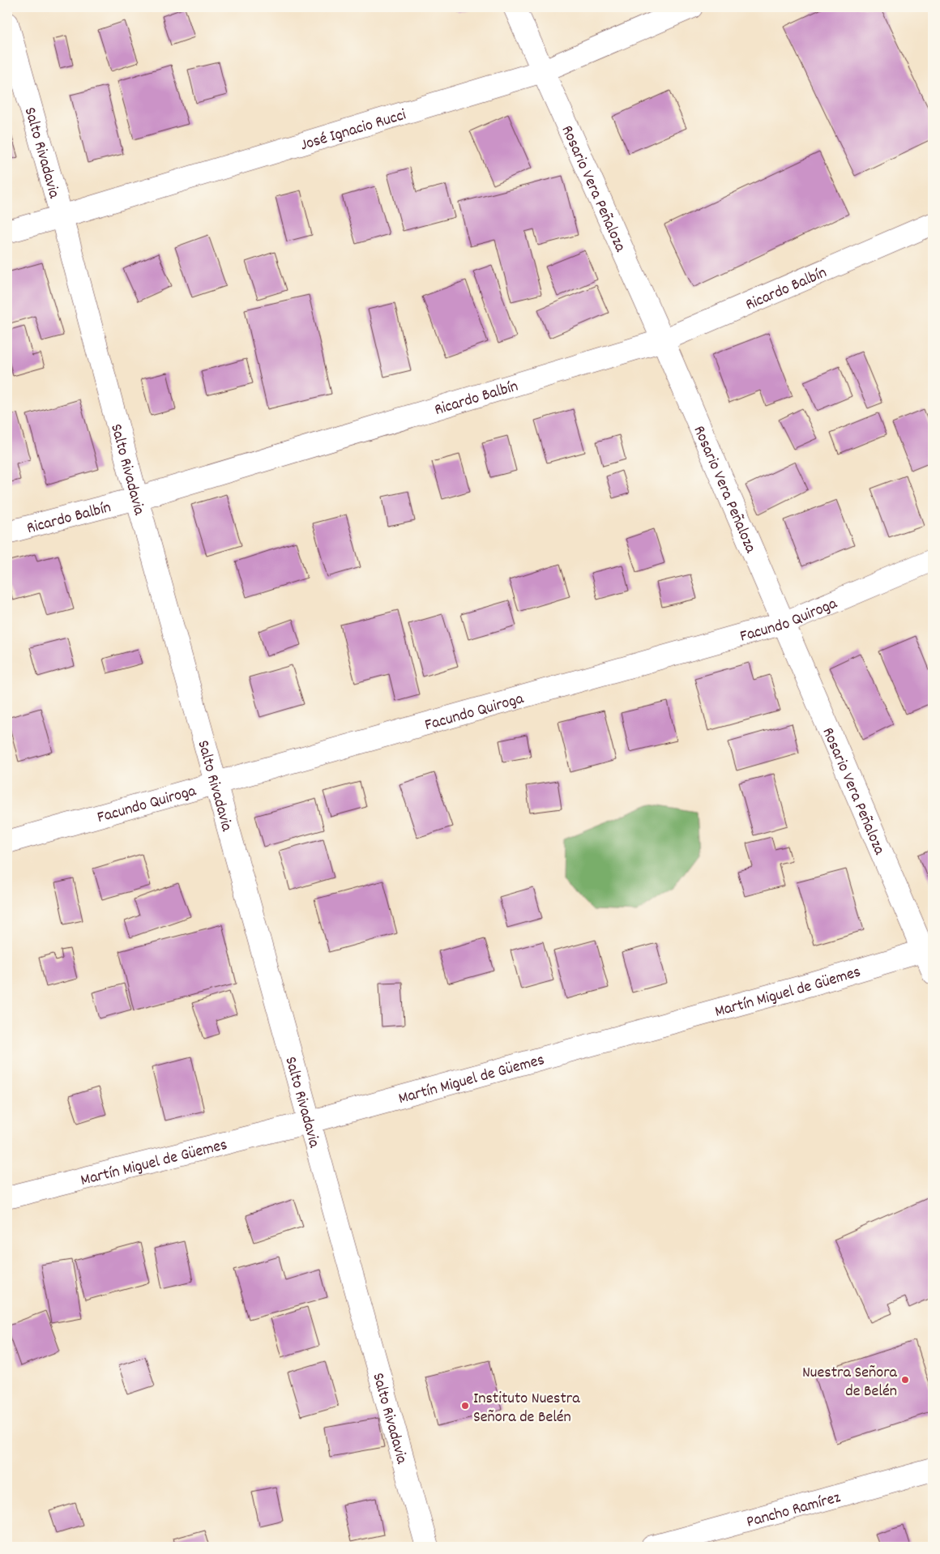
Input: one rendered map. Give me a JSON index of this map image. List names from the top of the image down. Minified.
{"streets":{"street":["José Ignacio Rucci","Salto Rivadavia","Rosario Vera Peñaloza","Ricardo Balbín","Facundo Quiroga","Martín Miguel de Güemes","Pancho Ramírez"]},"crossings":[["José Ignacio Rucci","Salto Rivadavia"],["José Ignacio Rucci","Rosario Vera Peñaloza"],["Salto Rivadavia","Ricardo Balbín"],["Salto Rivadavia","Facundo Quiroga"],["Salto Rivadavia","Martín Miguel de Güemes"],["Rosario Vera Peñaloza","Ricardo Balbín"],["Rosario Vera Peñaloza","Facundo Quiroga"],["Rosario Vera Peñaloza","Martín Miguel de Güemes"]],"places":["Nuestra Señora de Belén","Instituto Nuestra Señora de Belén"]}
